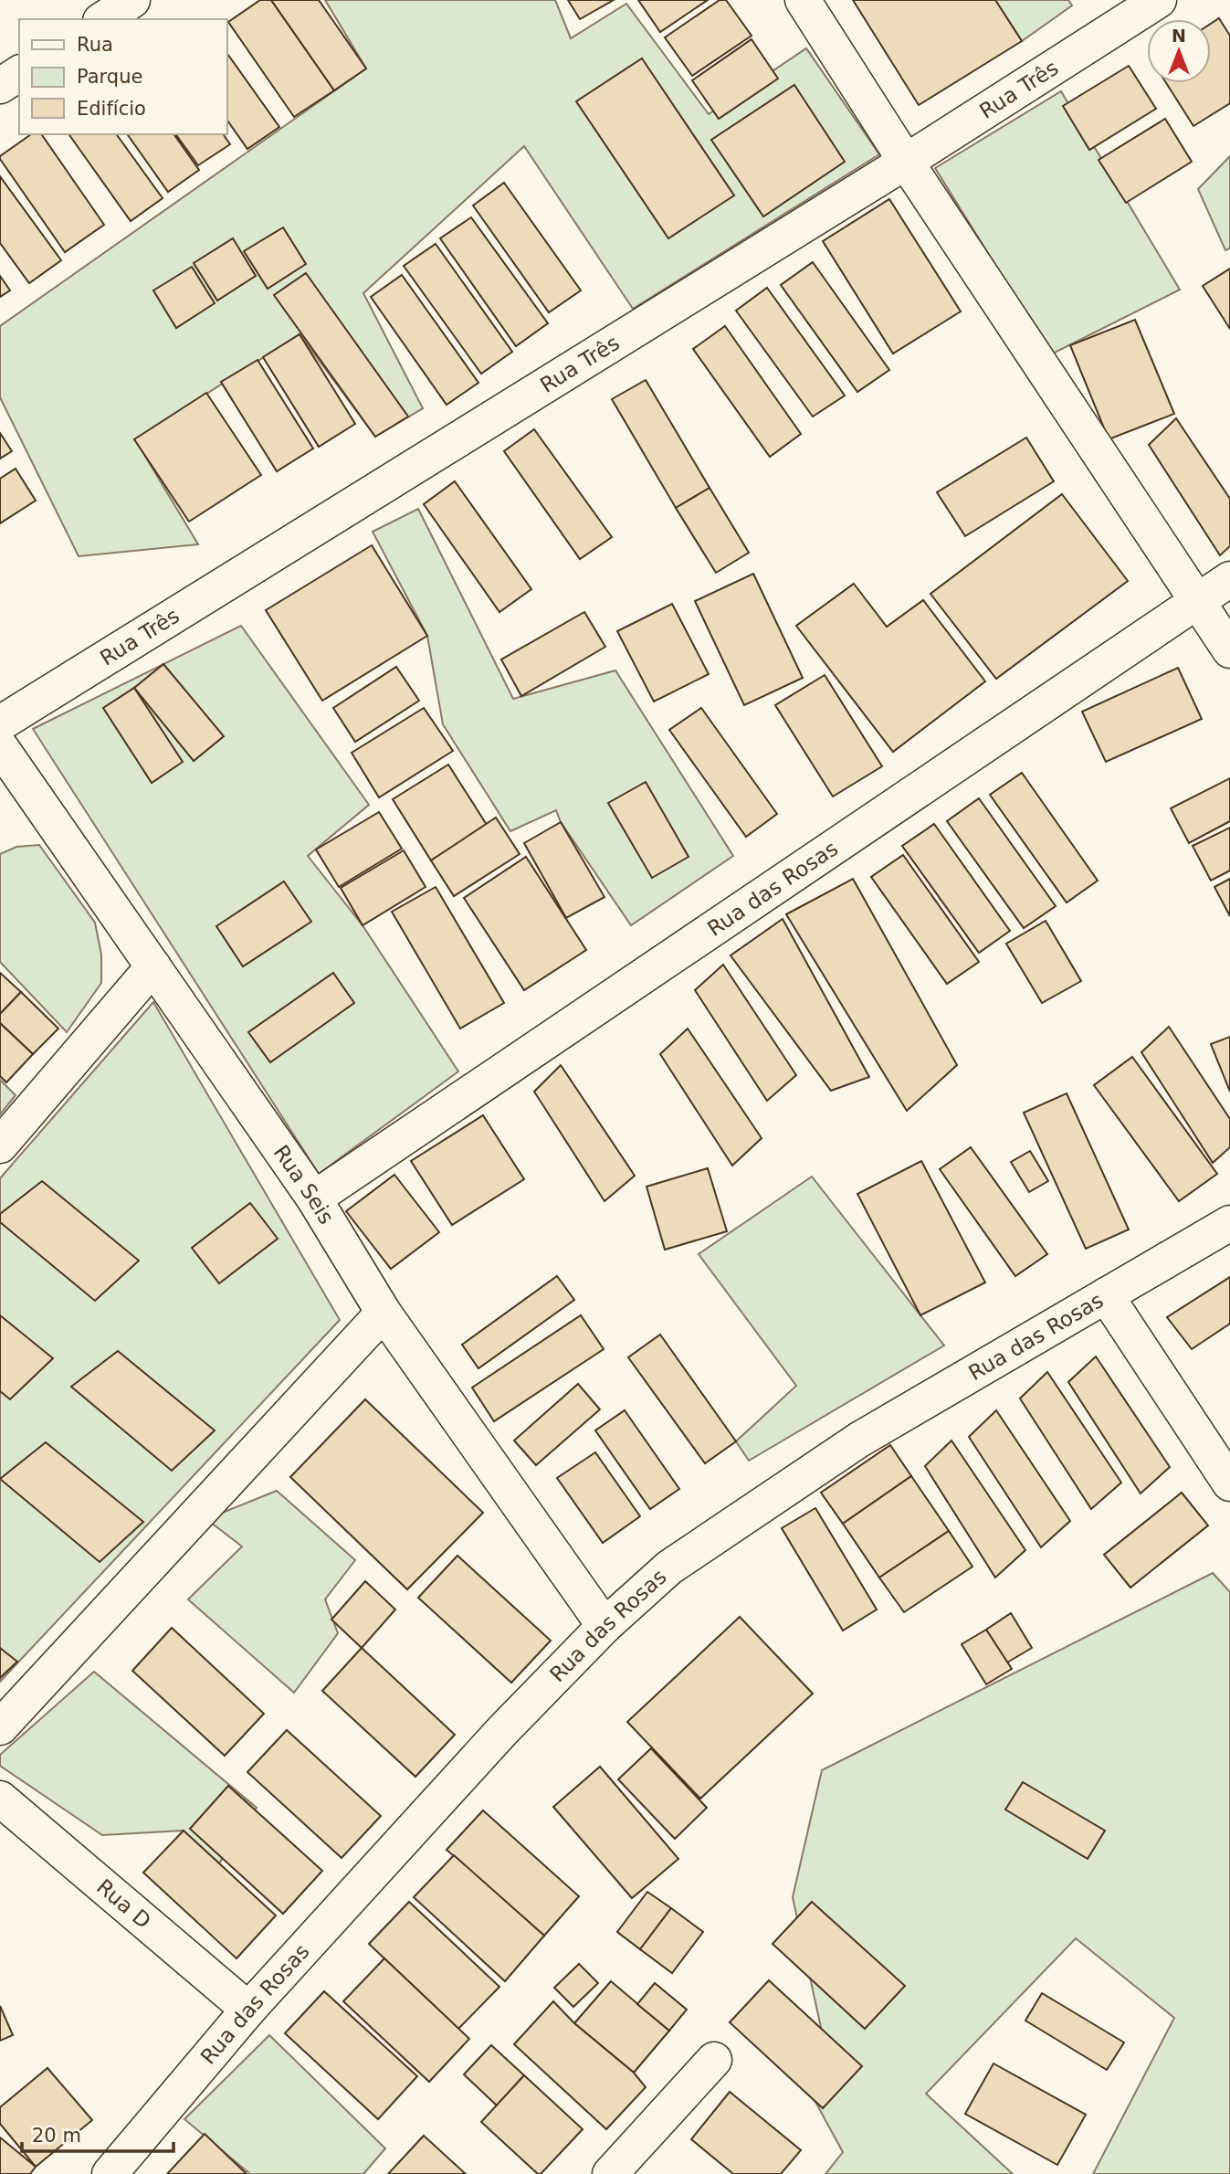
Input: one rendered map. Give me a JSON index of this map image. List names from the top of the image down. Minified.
{"streets":{"street":["Rua Três","Rua das Rosas","Rua Seis","Rua D"]},"crossings":[["Rua das Rosas","Rua Seis"],["Rua das Rosas","Rua D"]],"legend":["Rua","Parque","Edifício"],"scale_bar":"20 m","north":"top"}
